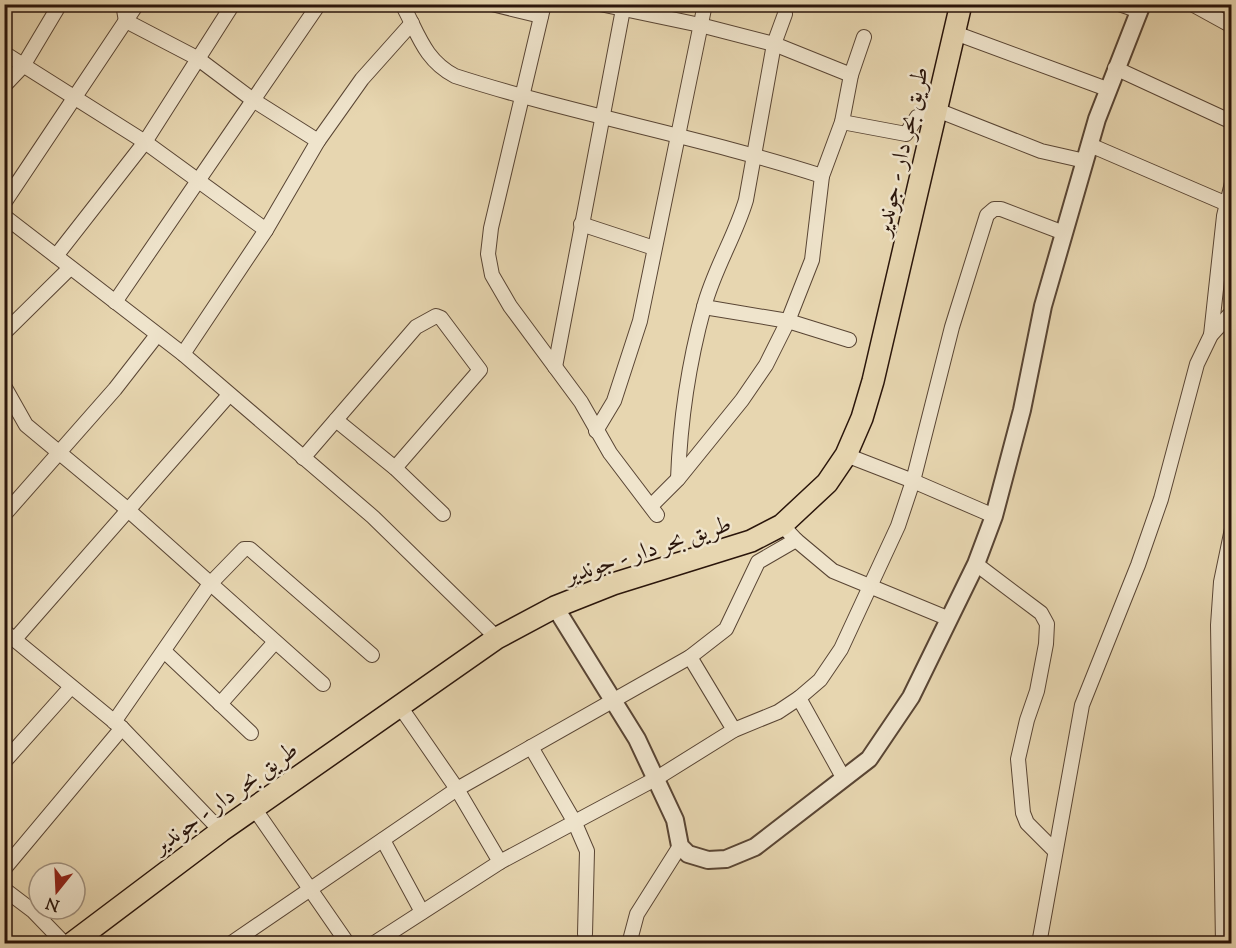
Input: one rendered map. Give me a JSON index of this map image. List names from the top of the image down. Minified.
{"streets":{"highway":["طريق بحر دار - جوندير"]},"north":"bottom"}
